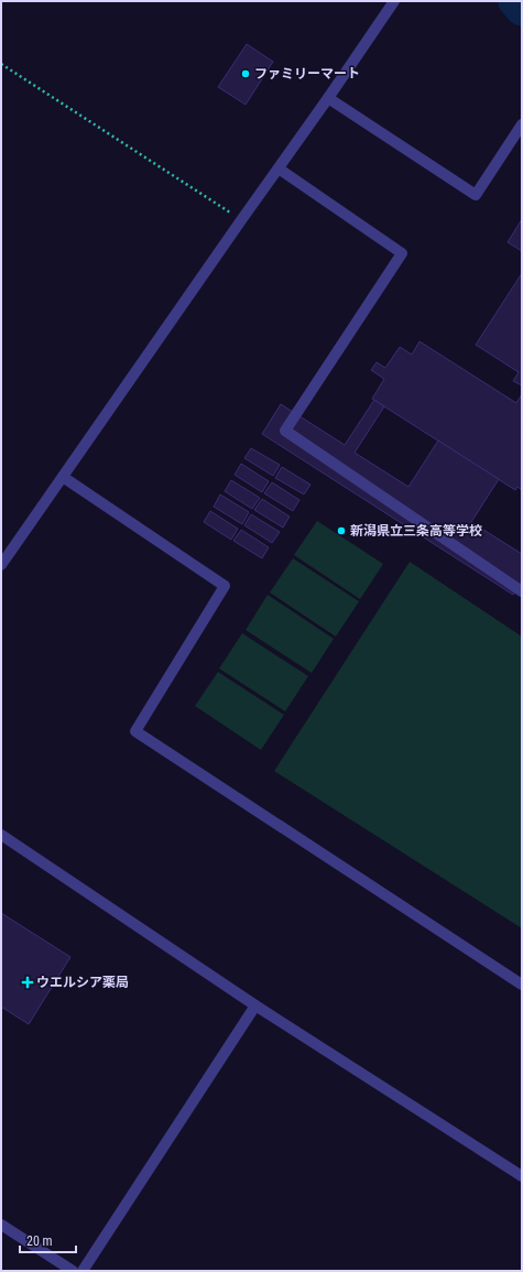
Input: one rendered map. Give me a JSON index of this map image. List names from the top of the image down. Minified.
{"places":{"other":["ファミリーマート","新潟県立三条高等学校"],"health":["ウエルシア薬局"]},"scale_bar":"20 m"}
